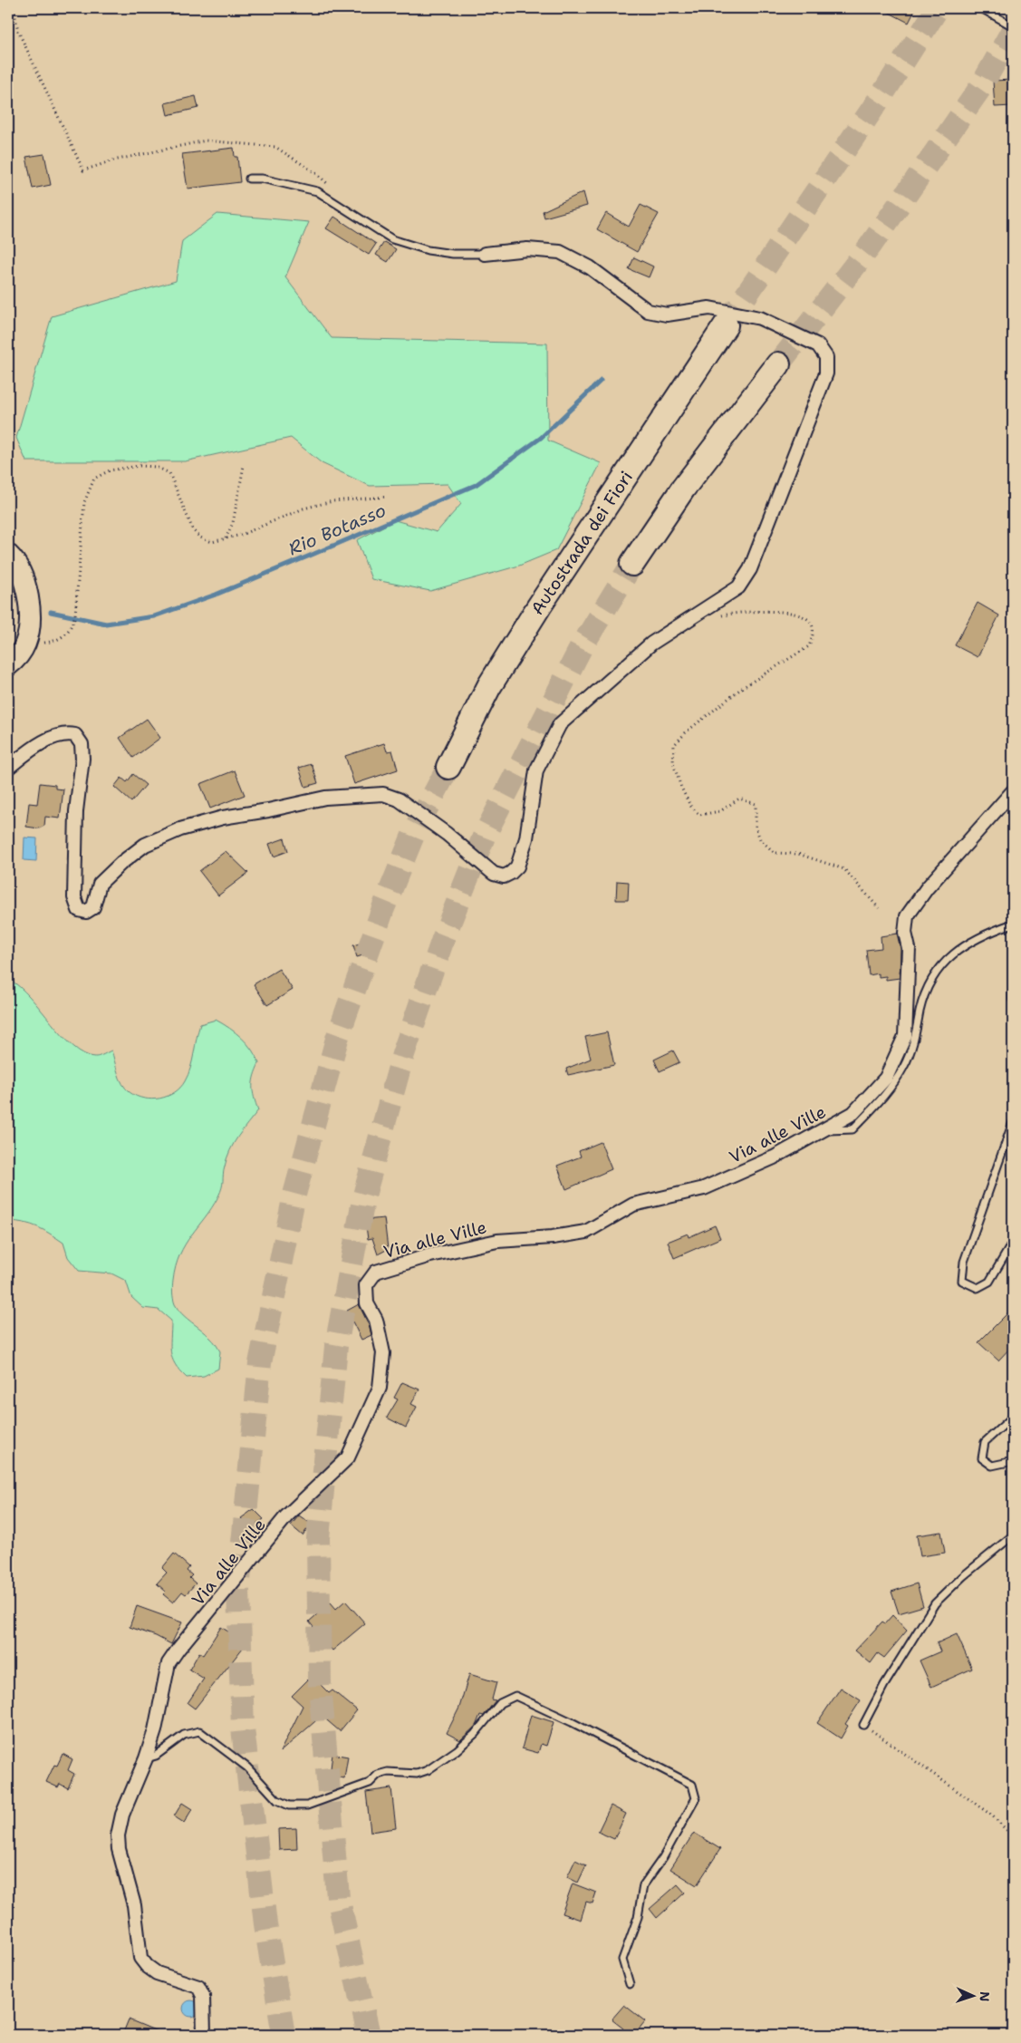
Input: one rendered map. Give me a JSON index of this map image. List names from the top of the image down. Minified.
{"streets":{"highway":["Autostrada dei Fiori"],"street":["Via alle Ville"]},"water":["Rio Botasso"],"north":"right"}
